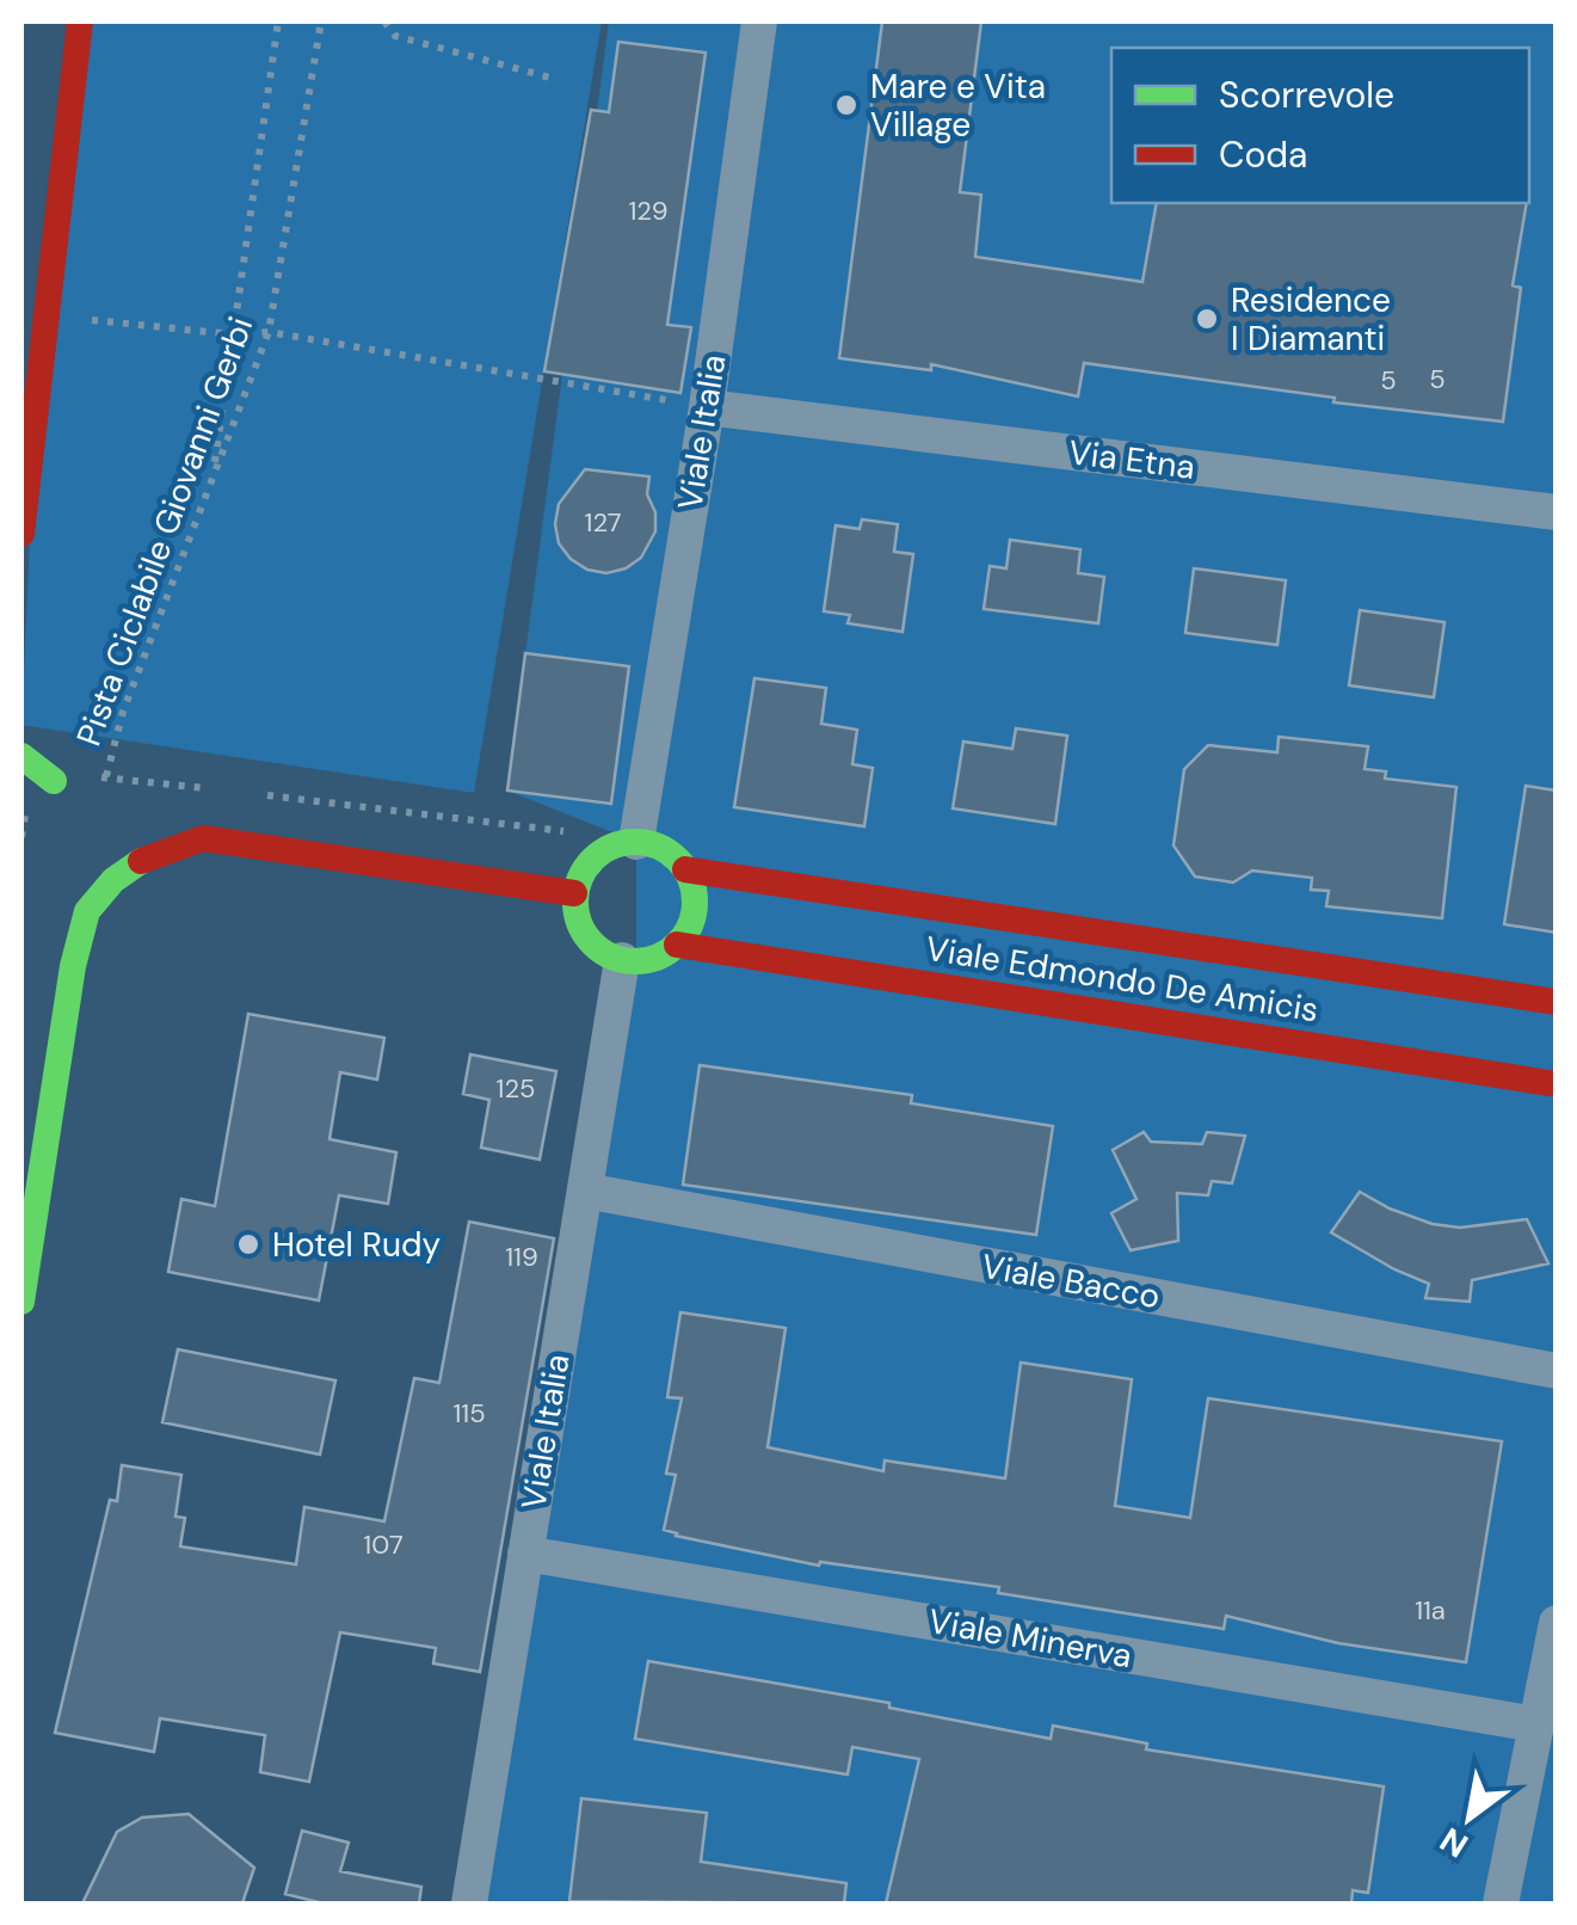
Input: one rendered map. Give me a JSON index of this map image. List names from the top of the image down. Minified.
{"streets":{"street":["Viale Italia","Via Etna","Viale Edmondo De Amicis","Viale Bacco","Viale Minerva"],"path":["Pista Ciclabile Giovanni Gerbi"]},"crossings":[["Viale Italia","Via Etna"],["Viale Italia","Viale Edmondo De Amicis"],["Viale Italia","Viale Bacco"],["Viale Italia","Viale Minerva"]],"places":["Mare e Vita Village","Residence I Diamanti","Hotel Rudy"],"house_numbers":["129","5","5","127","125","119","115","107","11a"],"legend":["Scorrevole","Coda"],"north":"bottom left"}
